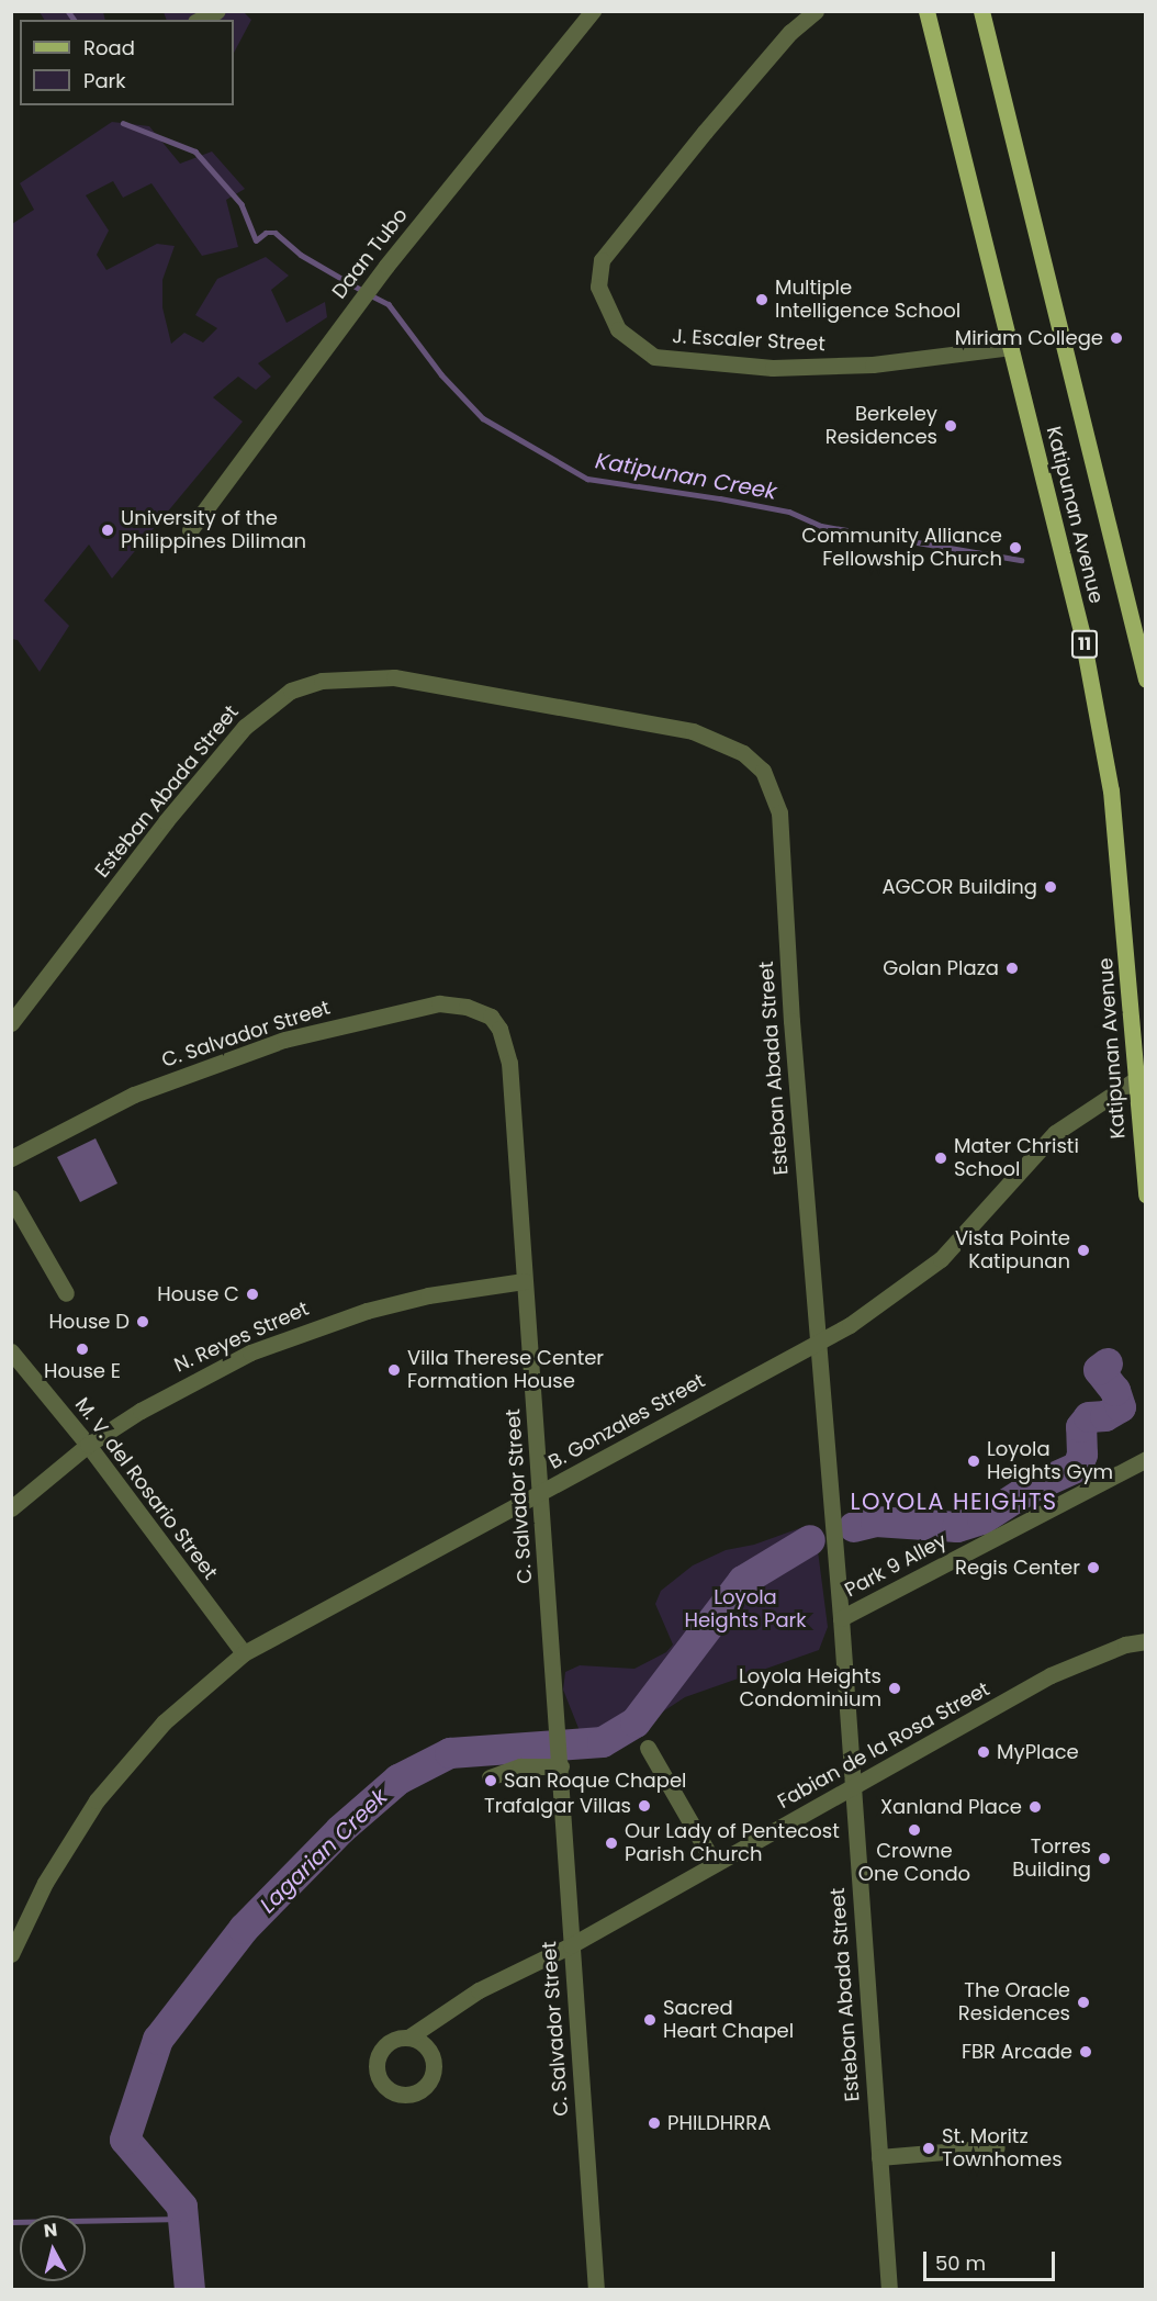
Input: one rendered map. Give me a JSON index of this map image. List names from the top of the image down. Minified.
{"streets":{"main road":["Katipunan Avenue","11"],"street":["Daan Tubo","J. Escaler Street","Esteban Abada Street","C. Salvador Street","N. Reyes Street","B. Gonzales Street","M. V. del Rosario Street","Park 9 Alley","Fabian de la Rosa Street"]},"crossings":[["J. Escaler Street","Katipunan Avenue"],["Katipunan Avenue","B. Gonzales Street"],["Esteban Abada Street","B. Gonzales Street"],["Esteban Abada Street","Park 9 Alley"],["Esteban Abada Street","Fabian de la Rosa Street"],["C. Salvador Street","N. Reyes Street"],["C. Salvador Street","B. Gonzales Street"],["C. Salvador Street","Fabian de la Rosa Street"],["N. Reyes Street","M. V. del Rosario Street"],["B. Gonzales Street","M. V. del Rosario Street"]],"districts":["LOYOLA HEIGHTS"],"water":["Katipunan Creek","Lagarian Creek"],"parks":["Loyola Heights Park"],"places":["Multiple Intelligence School","Miriam College","Berkeley Residences","University of the Philippines Diliman","Community Alliance Fellowship Church","AGCOR Building","Golan Plaza","Mater Christi School","Vista Pointe Katipunan","House C","House D","House E","Villa Therese Center Formation House","Loyola Heights Gym","Regis Center","Loyola Heights Condominium","MyPlace","San Roque Chapel","Trafalgar Villas","Xanland Place","Crowne One Condo","Our Lady of Pentecost Parish Church","Torres Building","The Oracle Residences","Sacred Heart Chapel","FBR Arcade","PHILDHRRA","St. Moritz Townhomes"],"legend":["Road","Park"],"scale_bar":"50 m","north":"top"}
